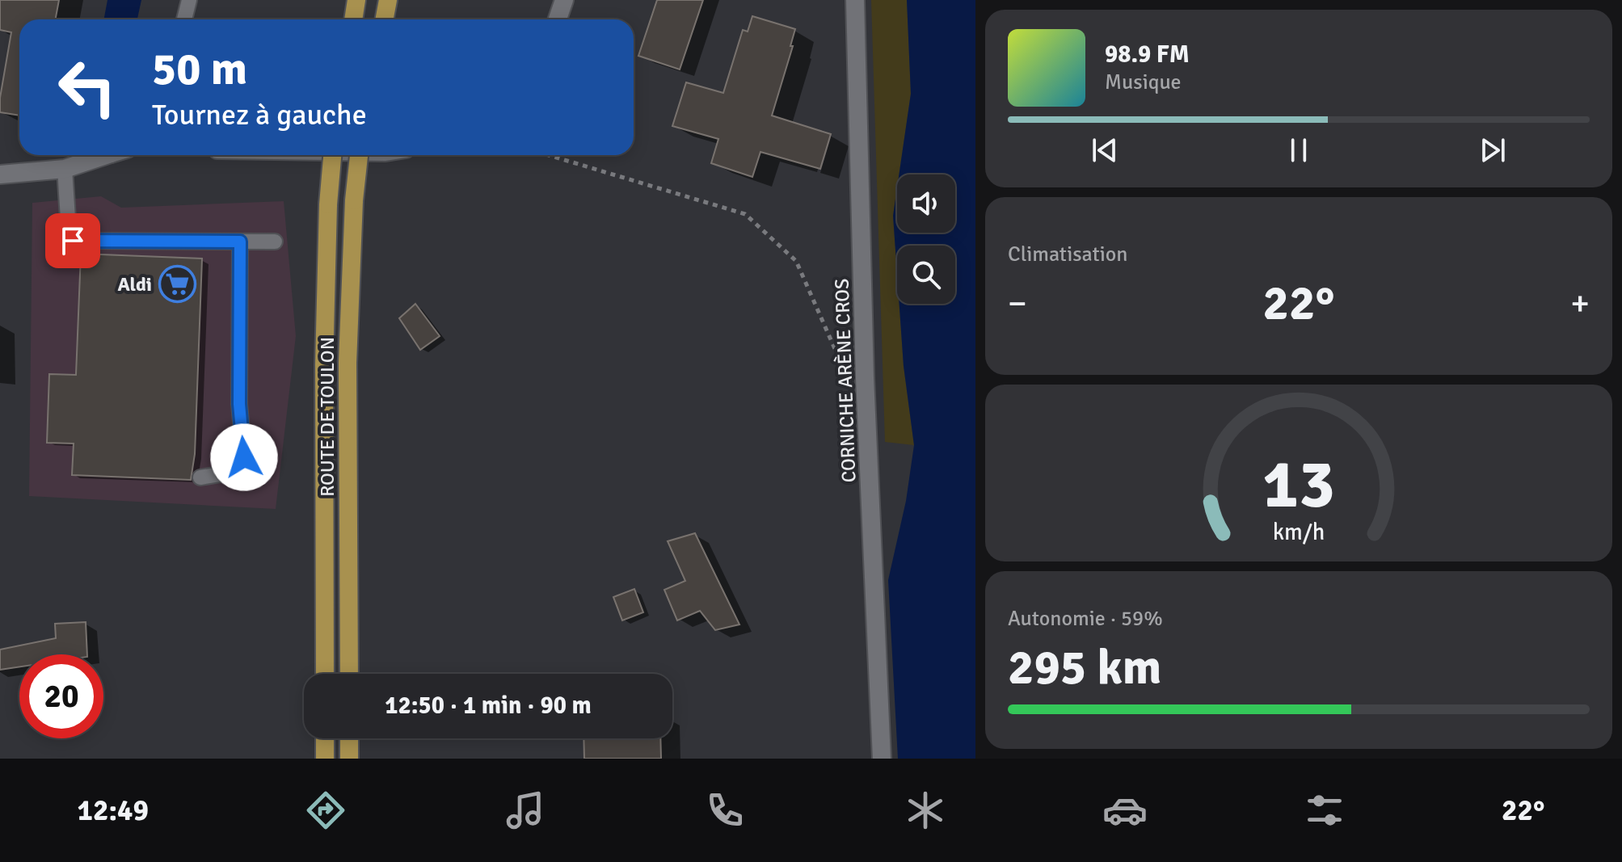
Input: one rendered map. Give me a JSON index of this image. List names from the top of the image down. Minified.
{"streets":{"main road":["ROUTE DE TOULON"],"street":["CORNICHE ARÈNE CROS"]},"places":{"supermarket":["Aldi"]},"page":{"turn":["50 m","Tournez à gauche"],"song":["98.9 FM","Musique"],"tile":["Climatisation",["Autonomie · 59%","295 km"]],"heat":["−","22°","+"],"limit":"20","trip":"12:50 · 1 min · 90 m","tabs":["12:49","22°"],"gauge":["13","km/h"]}}
